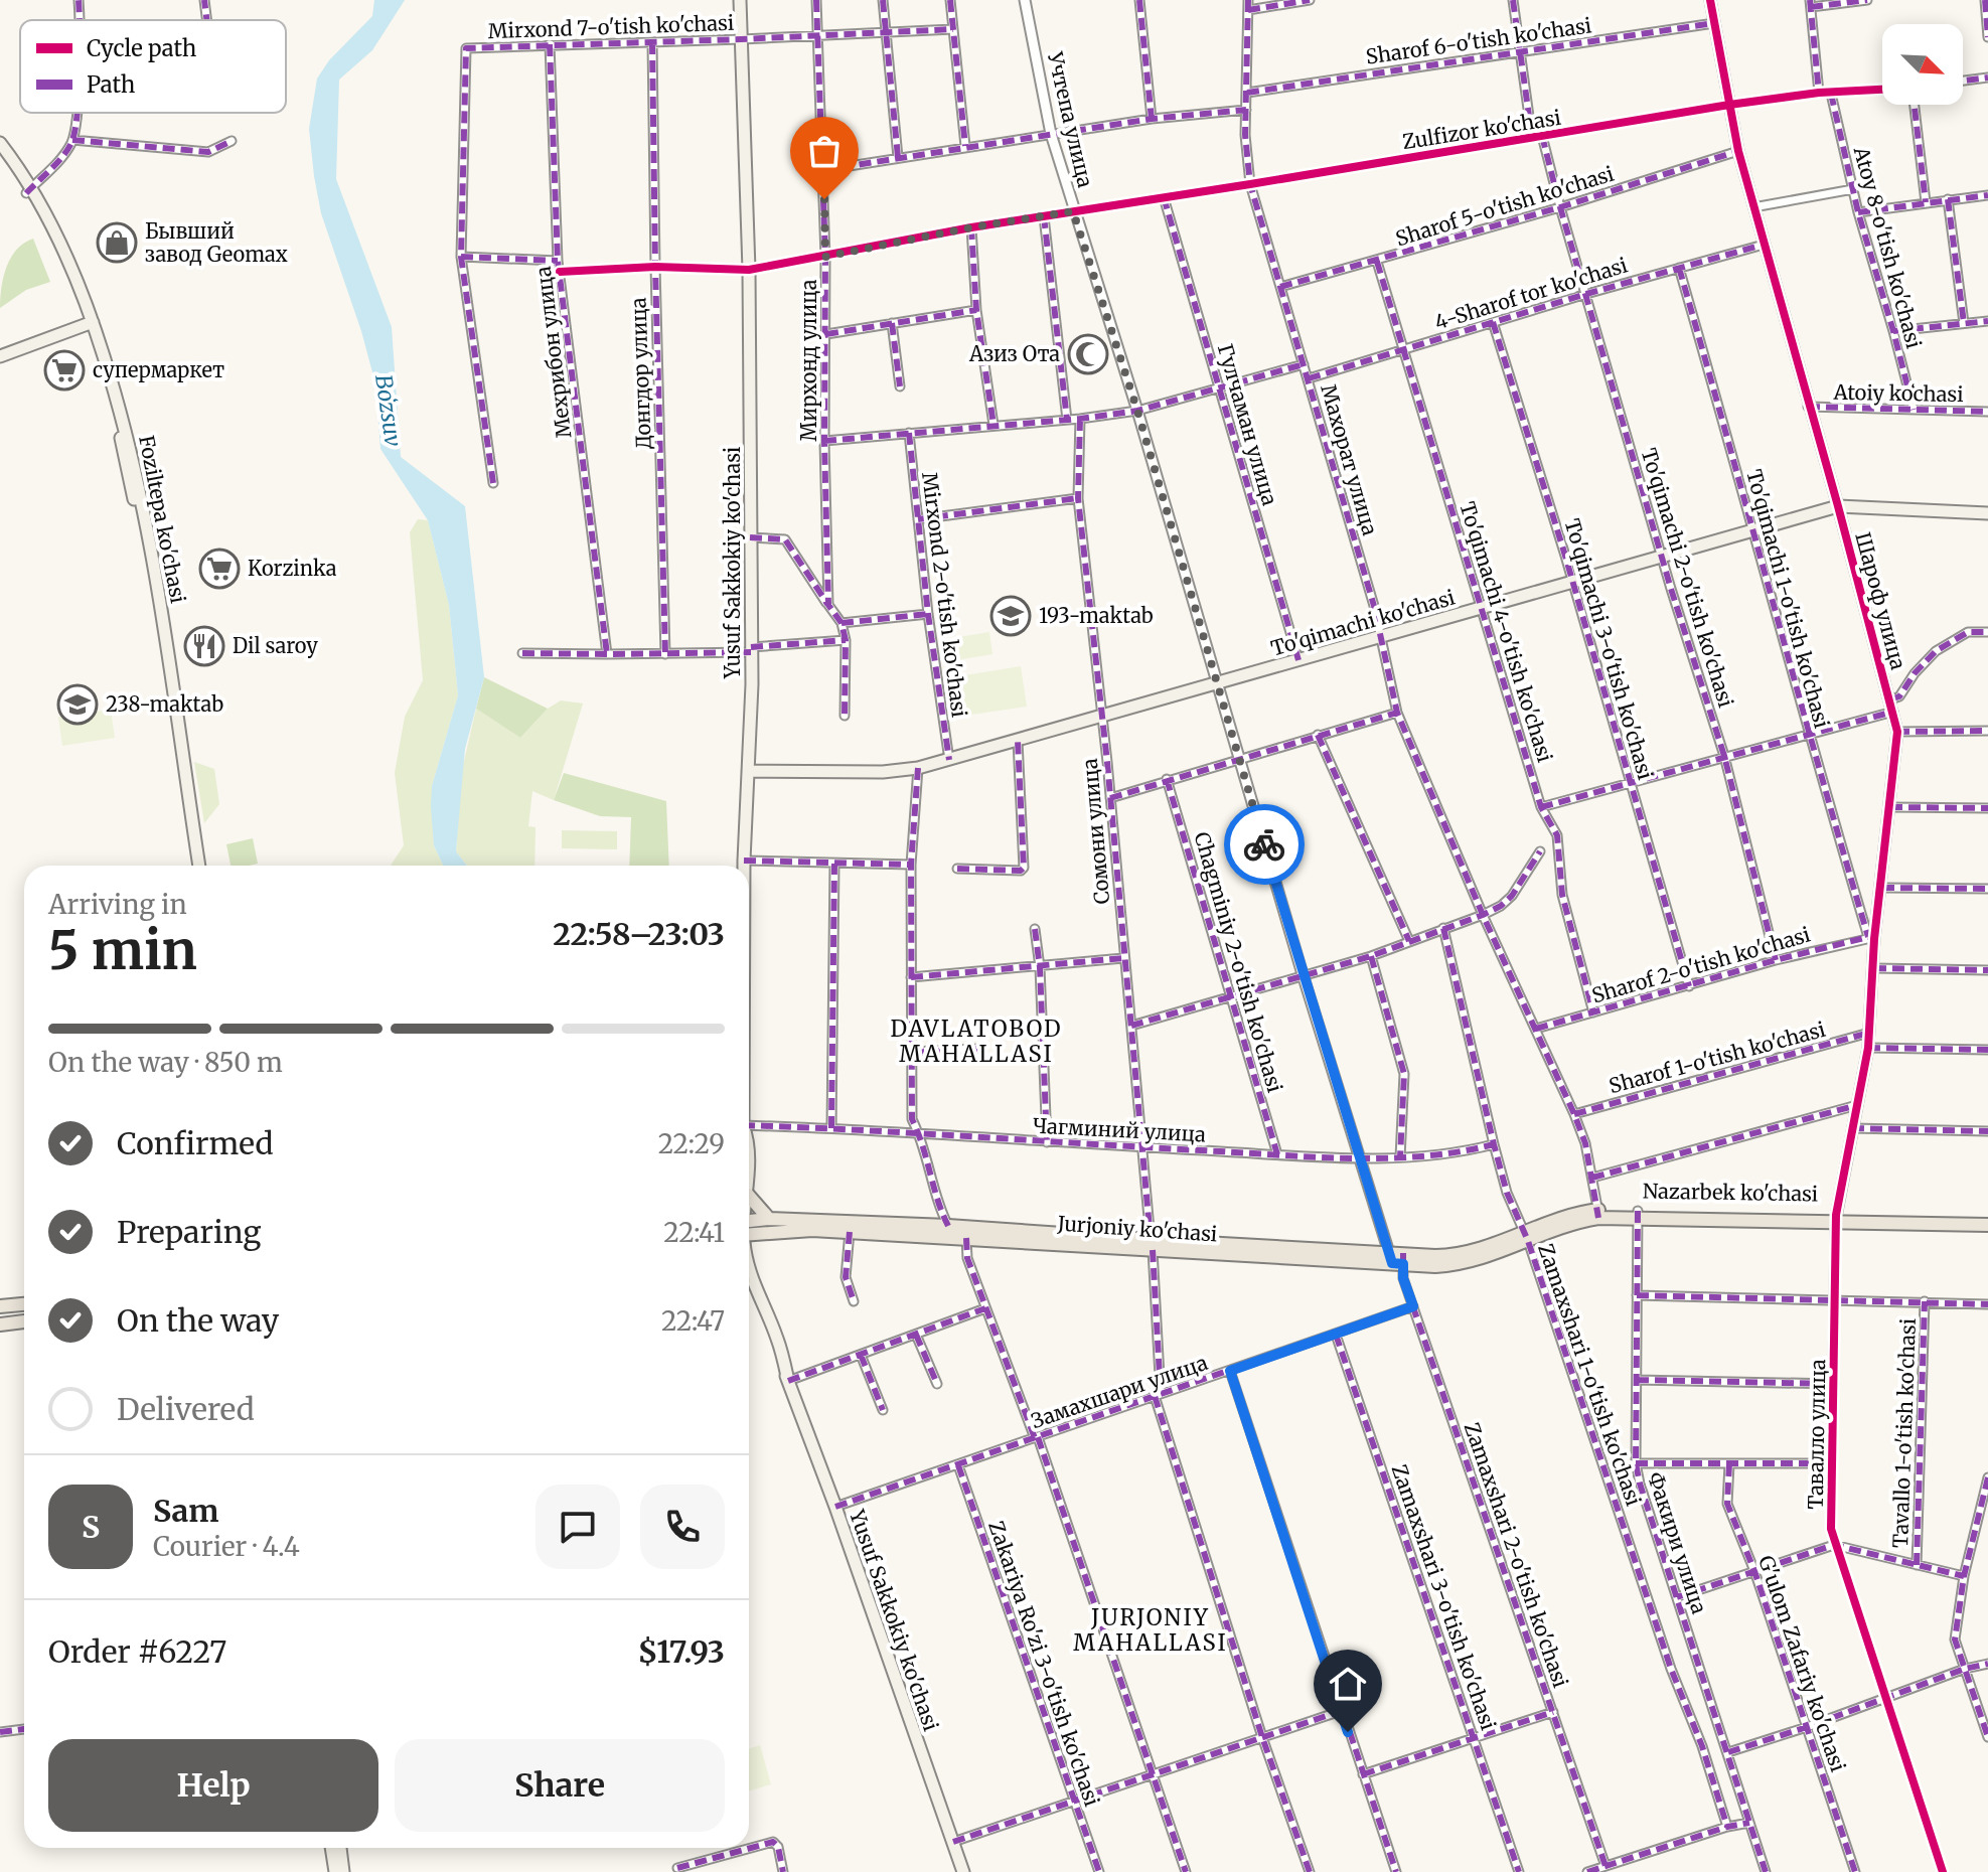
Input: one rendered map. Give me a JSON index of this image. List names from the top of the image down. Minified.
{"streets":{"main road":["Foziltepa ko'chasi","Yusuf Sakkokiy ko'chasi","To'qimachi ko'chasi","Nazarbek ko'chasi","Jurjoniy ko'chasi"],"street":["Mirxond 7-o'tish ko'chasi","Sharof 6-o'tish ko'chasi","Учтепа улица","Zulfizor ko'chasi","Sharof 5-o'tish ko'chasi","Atoy 8-o'tish ko'chasi","4-Sharof tor ko'chasi","Мехрибон улица","Мирхонд улица","Донгдор улица","Atoiy koʻchasi","Гулчаман улица","Махорат улица","To'qimachi 2-o'tish ko'chasi","Mirxond 2-o'tish ko'chasi","To'qimachi 1-o'tish ko'chasi","Шароф улица","To'qimachi 4-o'tish ko'chasi","To'qimachi 3-o'tish ko'chasi","Сомони улица","Chagminiy 2-o'tish ko'chasi","Sharof 2-o'tish ko'chasi","Sharof 1-o'tish ko'chasi","Чагминий улица","Zamaxshari 1-o'tish ko'chasi","Замахшари улица","Tavallo 1-o'tish ko'chasi","Тавалло улица","Факири улица","Zamaxshari 2-o'tish ko'chasi","Zamaxshari 3-o'tish ko'chasi","Zakariya Ro'zi 3-o'tish ko'chasi","G'ulom Zafariy ko'chasi"]},"crossings":[["Mirxond 7-o'tish ko'chasi","Мехрибон улица"],["Mirxond 7-o'tish ko'chasi","Мирхонд улица"],["Mirxond 7-o'tish ko'chasi","Донгдор улица"],["Mirxond 7-o'tish ko'chasi","Yusuf Sakkokiy ko'chasi"],["Sharof 6-o'tish ko'chasi","Махорат улица"],["Sharof 6-o'tish ko'chasi","Шароф улица"],["Учтепа улица","Zulfizor ko'chasi"],["Учтепа улица","To'qimachi ko'chasi"],["Учтепа улица","Чагминий улица"],["Учтепа улица","Jurjoniy ko'chasi"],["Учтепа улица","Zamaxshari 2-o'tish ko'chasi"],["Zulfizor ko'chasi","Atoy 8-o'tish ko'chasi"],["Zulfizor ko'chasi","Мехрибон улица"],["Zulfizor ko'chasi","Мирхонд улица"],["Zulfizor ko'chasi","Донгдор улица"],["Zulfizor ko'chasi","Гулчаман улица"],["Zulfizor ko'chasi","Махорат улица"],["Zulfizor ko'chasi","Yusuf Sakkokiy ko'chasi"],["Zulfizor ko'chasi","To'qimachi 2-o'tish ko'chasi"],["Zulfizor ko'chasi","Шароф улица"],["Sharof 5-o'tish ko'chasi","Махорат улица"],["Sharof 5-o'tish ko'chasi","To'qimachi 2-o'tish ko'chasi"],["Sharof 5-o'tish ko'chasi","Шароф улица"],["Sharof 5-o'tish ko'chasi","To'qimachi 4-o'tish ko'chasi"],["Atoy 8-o'tish ko'chasi","Atoiy koʻchasi"],["4-Sharof tor ko'chasi","Махорат улица"],["4-Sharof tor ko'chasi","To'qimachi 2-o'tish ko'chasi"],["4-Sharof tor ko'chasi","To'qimachi 1-o'tish ko'chasi"],["4-Sharof tor ko'chasi","Шароф улица"],["4-Sharof tor ko'chasi","To'qimachi 4-o'tish ko'chasi"],["4-Sharof tor ko'chasi","To'qimachi 3-o'tish ko'chasi"],["Atoiy koʻchasi","Шароф улица"],["Гулчаман улица","To'qimachi ko'chasi"],["Махорат улица","To'qimachi ko'chasi"],["Махорат улица","Sharof 2-o'tish ko'chasi"],["Махорат улица","Sharof 1-o'tish ko'chasi"],["Махорат улица","Nazarbek ko'chasi"],["Yusuf Sakkokiy ko'chasi","To'qimachi ko'chasi"],["Yusuf Sakkokiy ko'chasi","Замахшари улица"],["To'qimachi 2-o'tish ko'chasi","To'qimachi ko'chasi"],["To'qimachi 2-o'tish ko'chasi","Sharof 2-o'tish ko'chasi"],["Mirxond 2-o'tish ko'chasi","To'qimachi ko'chasi"],["To'qimachi 1-o'tish ko'chasi","Шароф улица"],["To'qimachi 1-o'tish ko'chasi","To'qimachi ko'chasi"],["To'qimachi 1-o'tish ko'chasi","Sharof 2-o'tish ko'chasi"],["Шароф улица","To'qimachi ko'chasi"],["Шароф улица","Sharof 2-o'tish ko'chasi"],["Шароф улица","Sharof 1-o'tish ko'chasi"],["Шароф улица","Nazarbek ko'chasi"],["Шароф улица","Тавалло улица"],["To'qimachi ko'chasi","To'qimachi 4-o'tish ko'chasi"],["To'qimachi ko'chasi","To'qimachi 3-o'tish ko'chasi"],["To'qimachi ko'chasi","Сомони улица"],["To'qimachi 4-o'tish ko'chasi","Sharof 2-o'tish ko'chasi"],["To'qimachi 3-o'tish ko'chasi","Sharof 2-o'tish ko'chasi"],["Сомони улица","Чагминий улица"],["Сомони улица","Jurjoniy ko'chasi"],["Сомони улица","Замахшари улица"],["Chagminiy 2-o'tish ko'chasi","Чагминий улица"],["Чагминий улица","Zamaxshari 1-o'tish ko'chasi"],["Nazarbek ko'chasi","Jurjoniy ko'chasi"],["Nazarbek ko'chasi","Zamaxshari 1-o'tish ko'chasi"],["Nazarbek ko'chasi","Тавалло улица"],["Nazarbek ko'chasi","Факири улица"],["Jurjoniy ko'chasi","Zamaxshari 1-o'tish ko'chasi"],["Jurjoniy ko'chasi","Zamaxshari 2-o'tish ko'chasi"],["Замахшари улица","Zamaxshari 2-o'tish ko'chasi"],["Замахшари улица","Zamaxshari 3-o'tish ko'chasi"],["Замахшари улица","Zakariya Ro'zi 3-o'tish ko'chasi"]],"districts":["DAVLATOBOD MAHALLASI","JURJONIY MAHALLASI"],"water":["Boʻzsuv"],"places":{"shop":["Бывший завод Geomax"],"mosque":["Азиз Ота"],"supermarket":["супермаркет","Korzinka"],"school or university":["193-maktab","238-maktab"],"restaurant":["Dil saroy"]},"legend":["Cycle path","Path"],"north":"bottom right","page":{"heading":["5 min","Arriving in","22:58–23:03"],"panel":["Sam","Courier · 4.4","Order #6227","$17.93"],"bar":"On the way · 850 m","list":[["Confirmed","22:29"],["Preparing","22:41"],["On the way","22:47"],"Delivered"],"round":"S","buttons":["Help","Share"]}}
